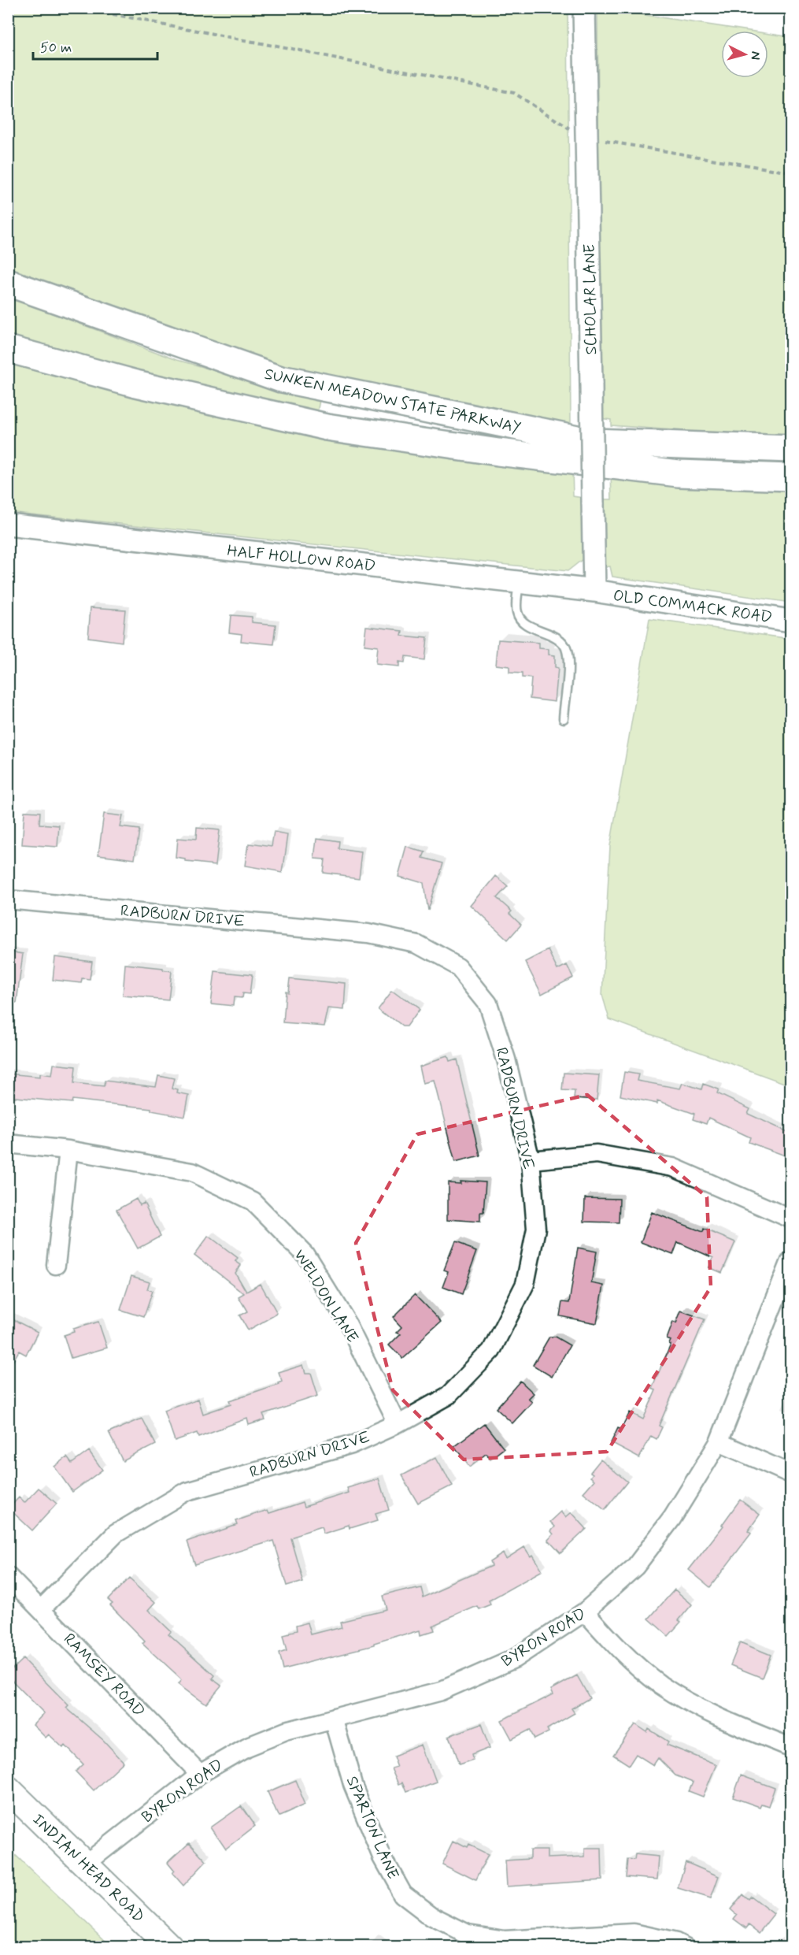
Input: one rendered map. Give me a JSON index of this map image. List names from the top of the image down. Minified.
{"streets":{"highway":["SUNKEN MEADOW STATE PARKWAY"],"main road":["INDIAN HEAD ROAD"],"street":["SCHOLAR LANE","HALF HOLLOW ROAD","OLD COMMACK ROAD","RADBURN DRIVE","WELDON LANE","BYRON ROAD","RAMSEY ROAD","SPARTON LANE"]},"crossings":[["SCHOLAR LANE","HALF HOLLOW ROAD"],["SCHOLAR LANE","OLD COMMACK ROAD"],["HALF HOLLOW ROAD","OLD COMMACK ROAD"],["RADBURN DRIVE","WELDON LANE"],["RADBURN DRIVE","RAMSEY ROAD"],["BYRON ROAD","RAMSEY ROAD"],["BYRON ROAD","SPARTON LANE"],["BYRON ROAD","INDIAN HEAD ROAD"]],"scale_bar":"50 m","north":"right"}
